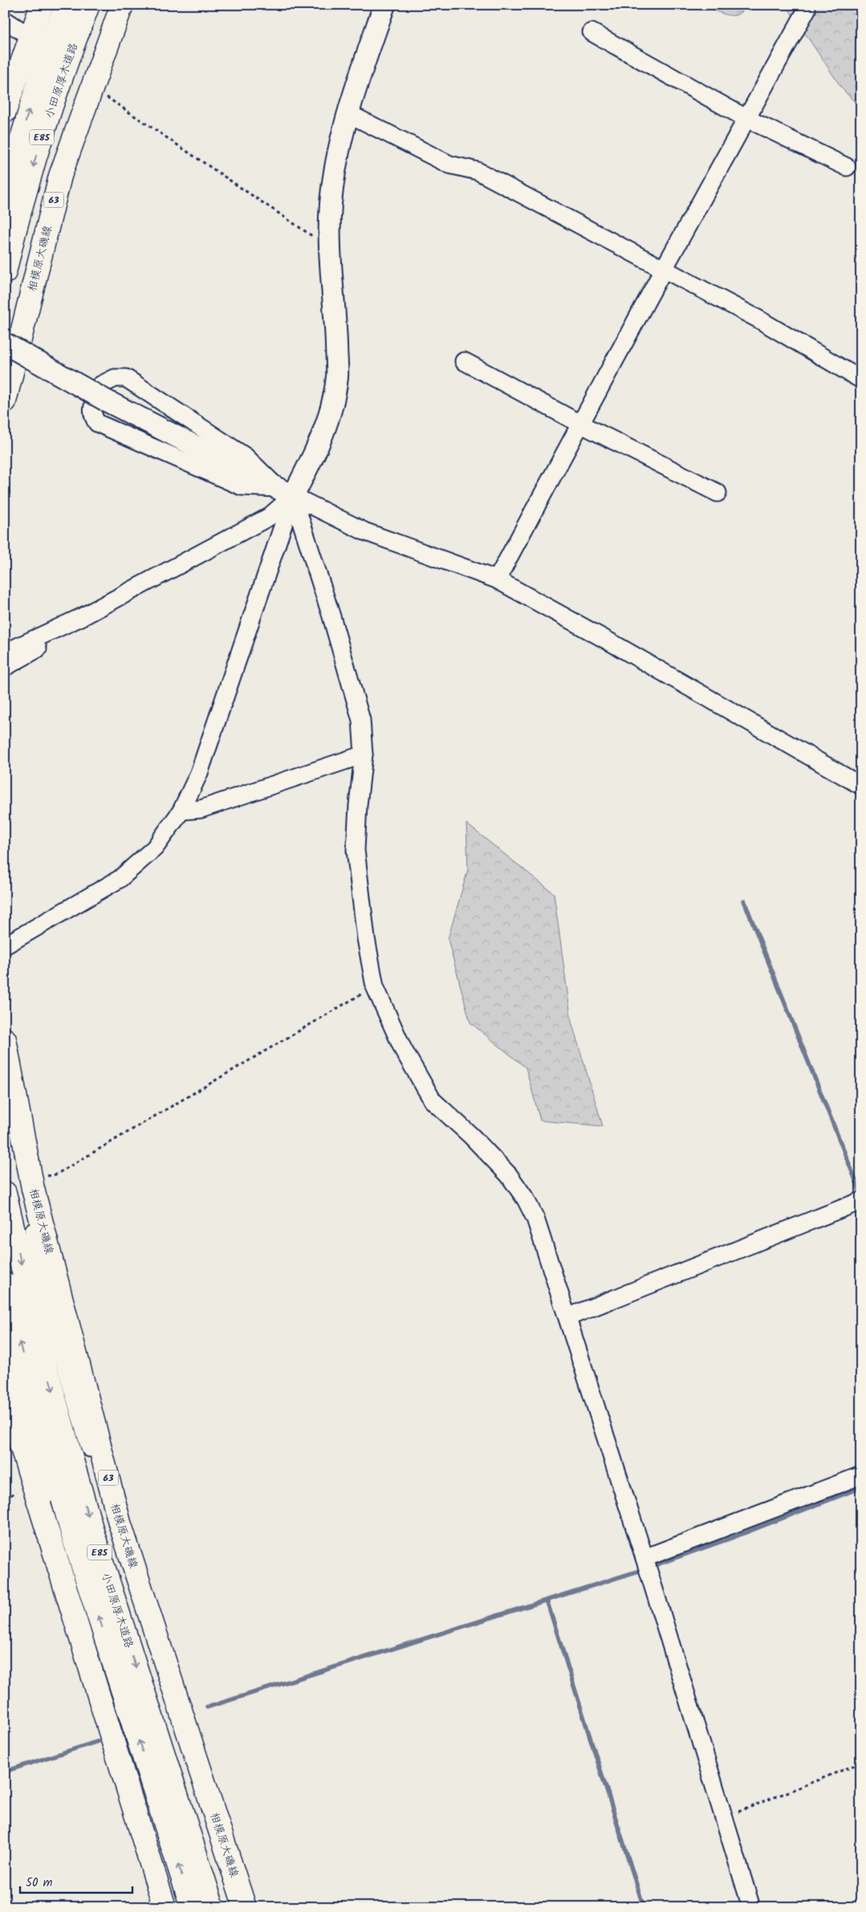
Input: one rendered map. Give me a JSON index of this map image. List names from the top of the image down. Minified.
{"streets":{"main road":["小田原厚木道路","E85","63","相模原大磯線"]},"scale_bar":"50 m"}
